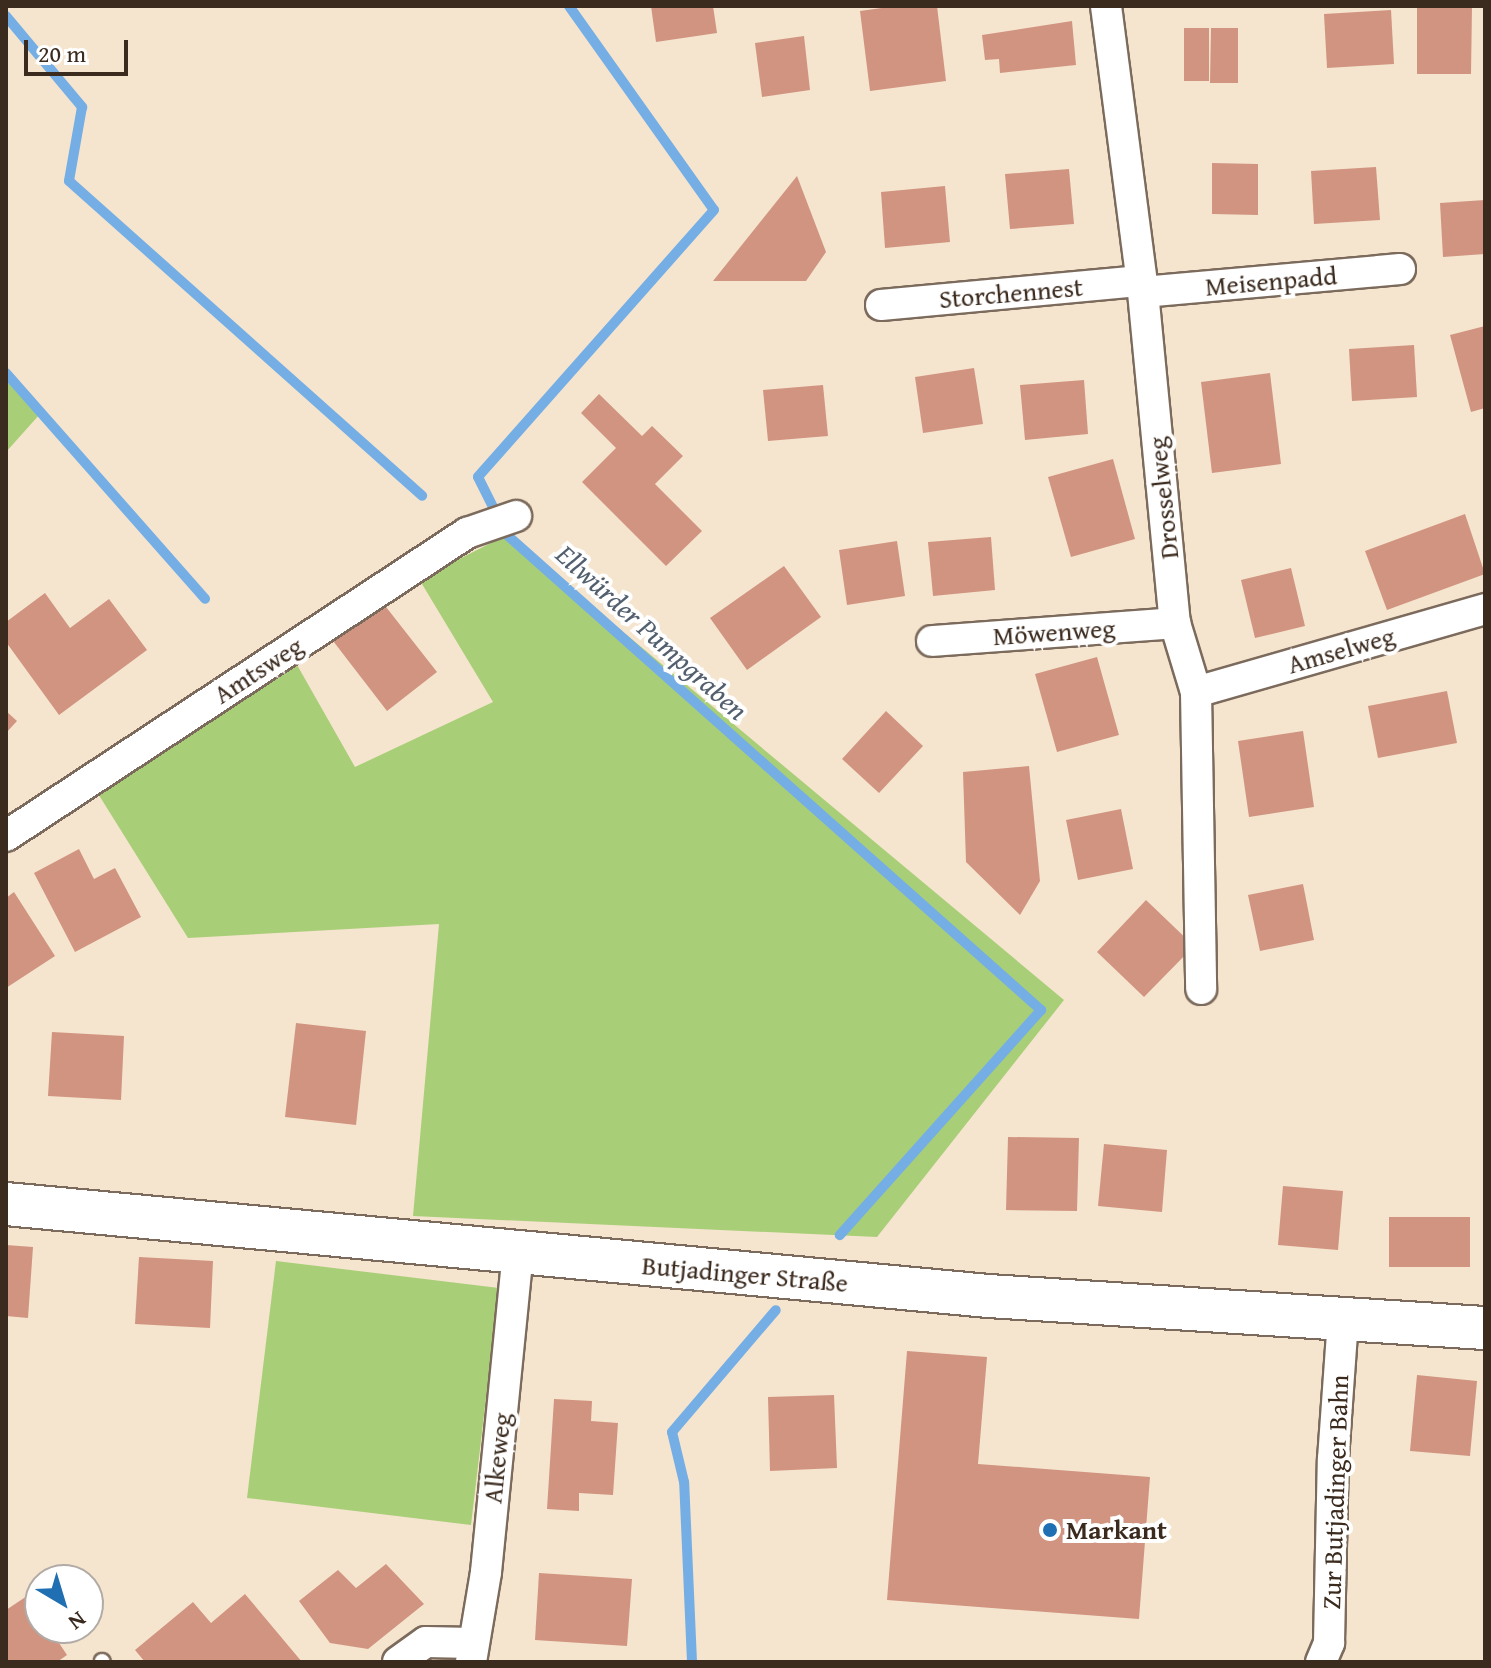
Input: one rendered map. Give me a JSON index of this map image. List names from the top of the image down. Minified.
{"streets":{"main road":["Butjadinger Straße"],"street":["Meisenpadd","Storchennest","Drosselweg","Möwenweg","Amselweg","Amtsweg","Alkeweg","Zur Butjadinger Bahn"]},"crossings":[["Meisenpadd","Storchennest"],["Meisenpadd","Drosselweg"],["Storchennest","Drosselweg"],["Drosselweg","Möwenweg"],["Drosselweg","Amselweg"],["Butjadinger Straße","Alkeweg"],["Butjadinger Straße","Zur Butjadinger Bahn"]],"water":["Ellwürder Pumpgraben"],"places":["Markant"],"scale_bar":"20 m","north":"bottom right"}
